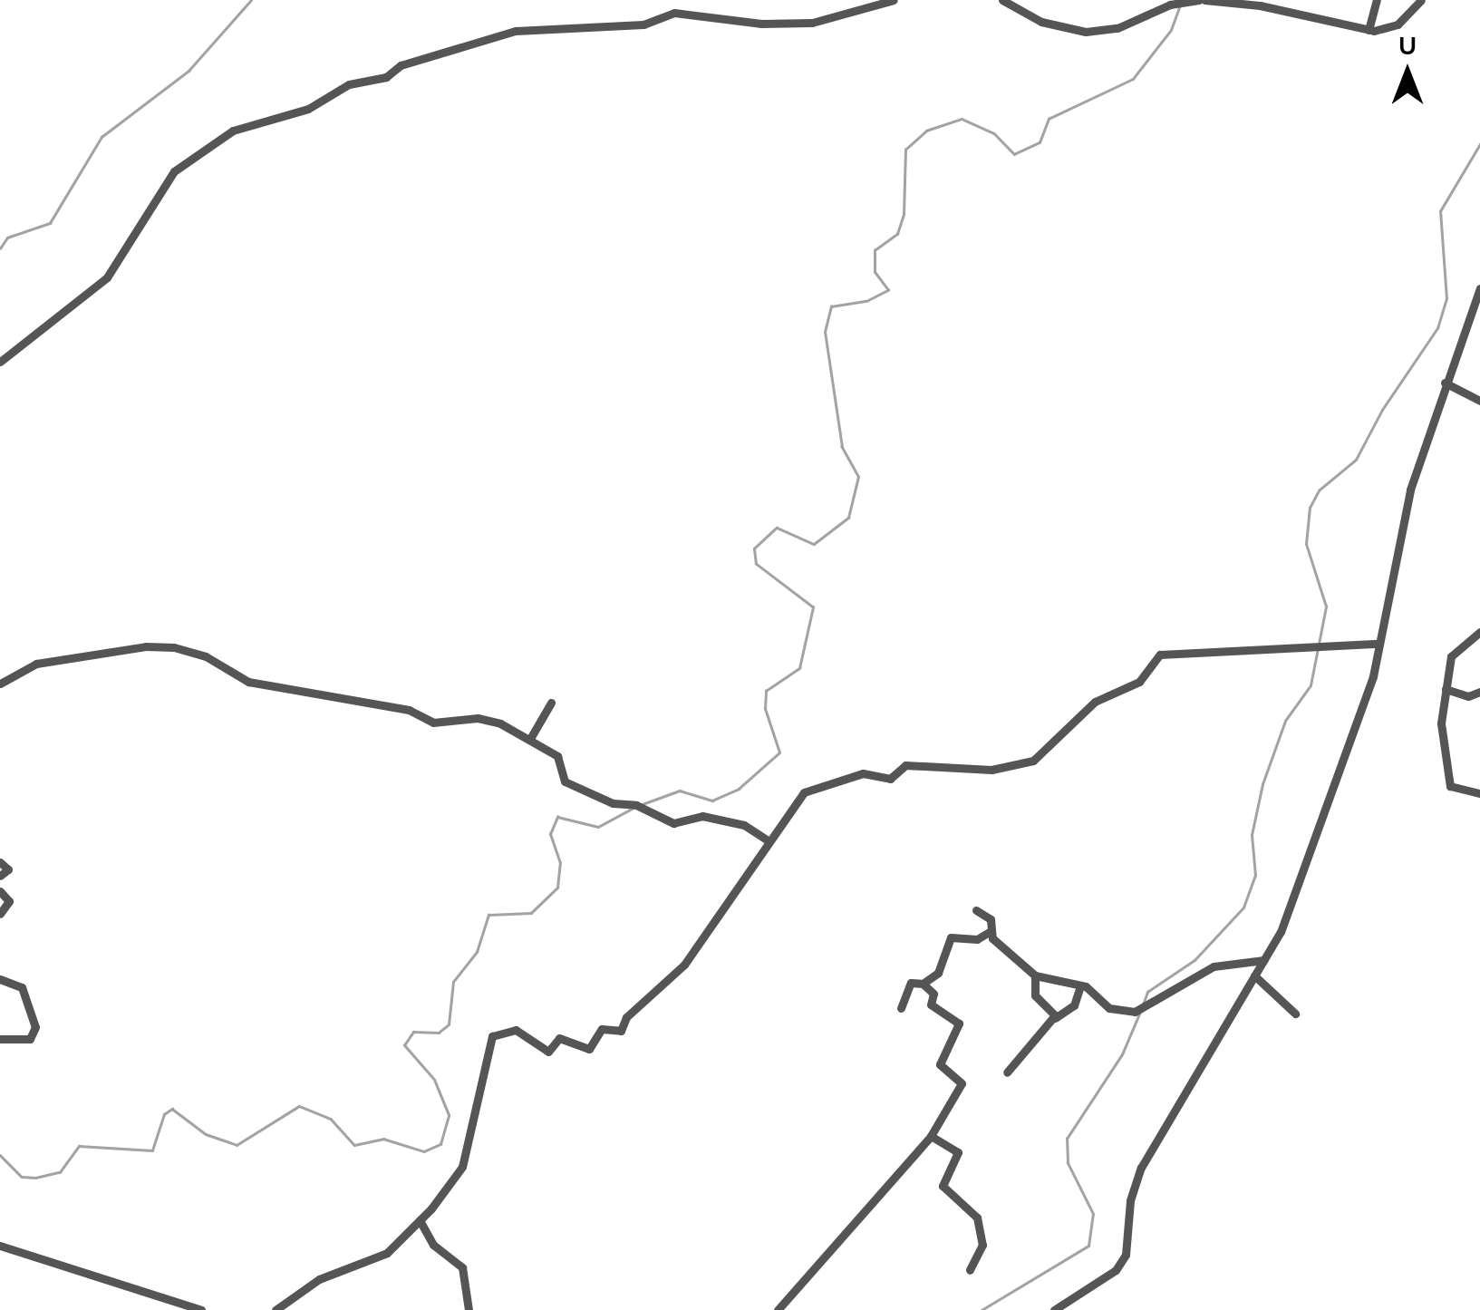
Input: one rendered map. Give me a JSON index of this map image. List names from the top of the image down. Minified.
{"north":"top"}
